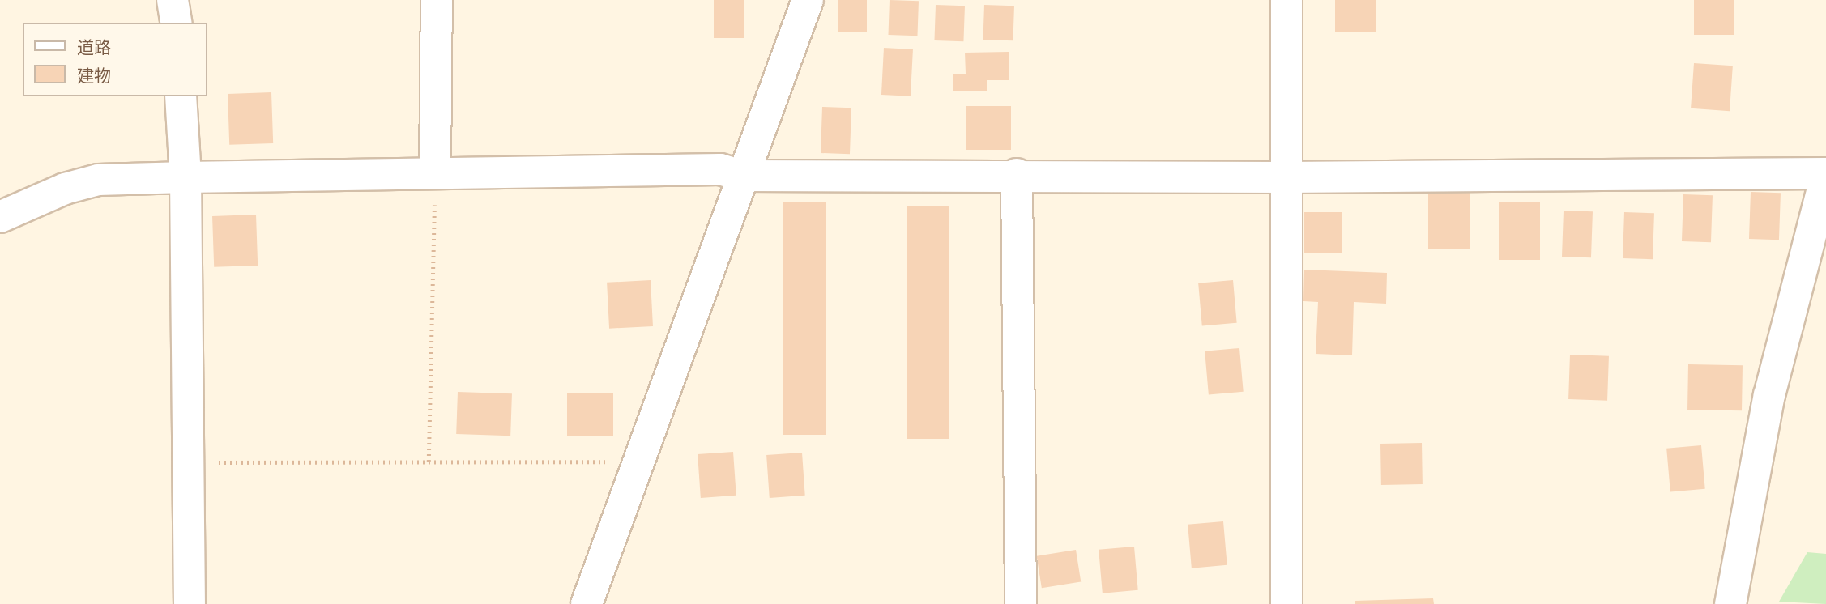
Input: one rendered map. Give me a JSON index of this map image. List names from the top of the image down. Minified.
{"legend":["道路","建物"]}
